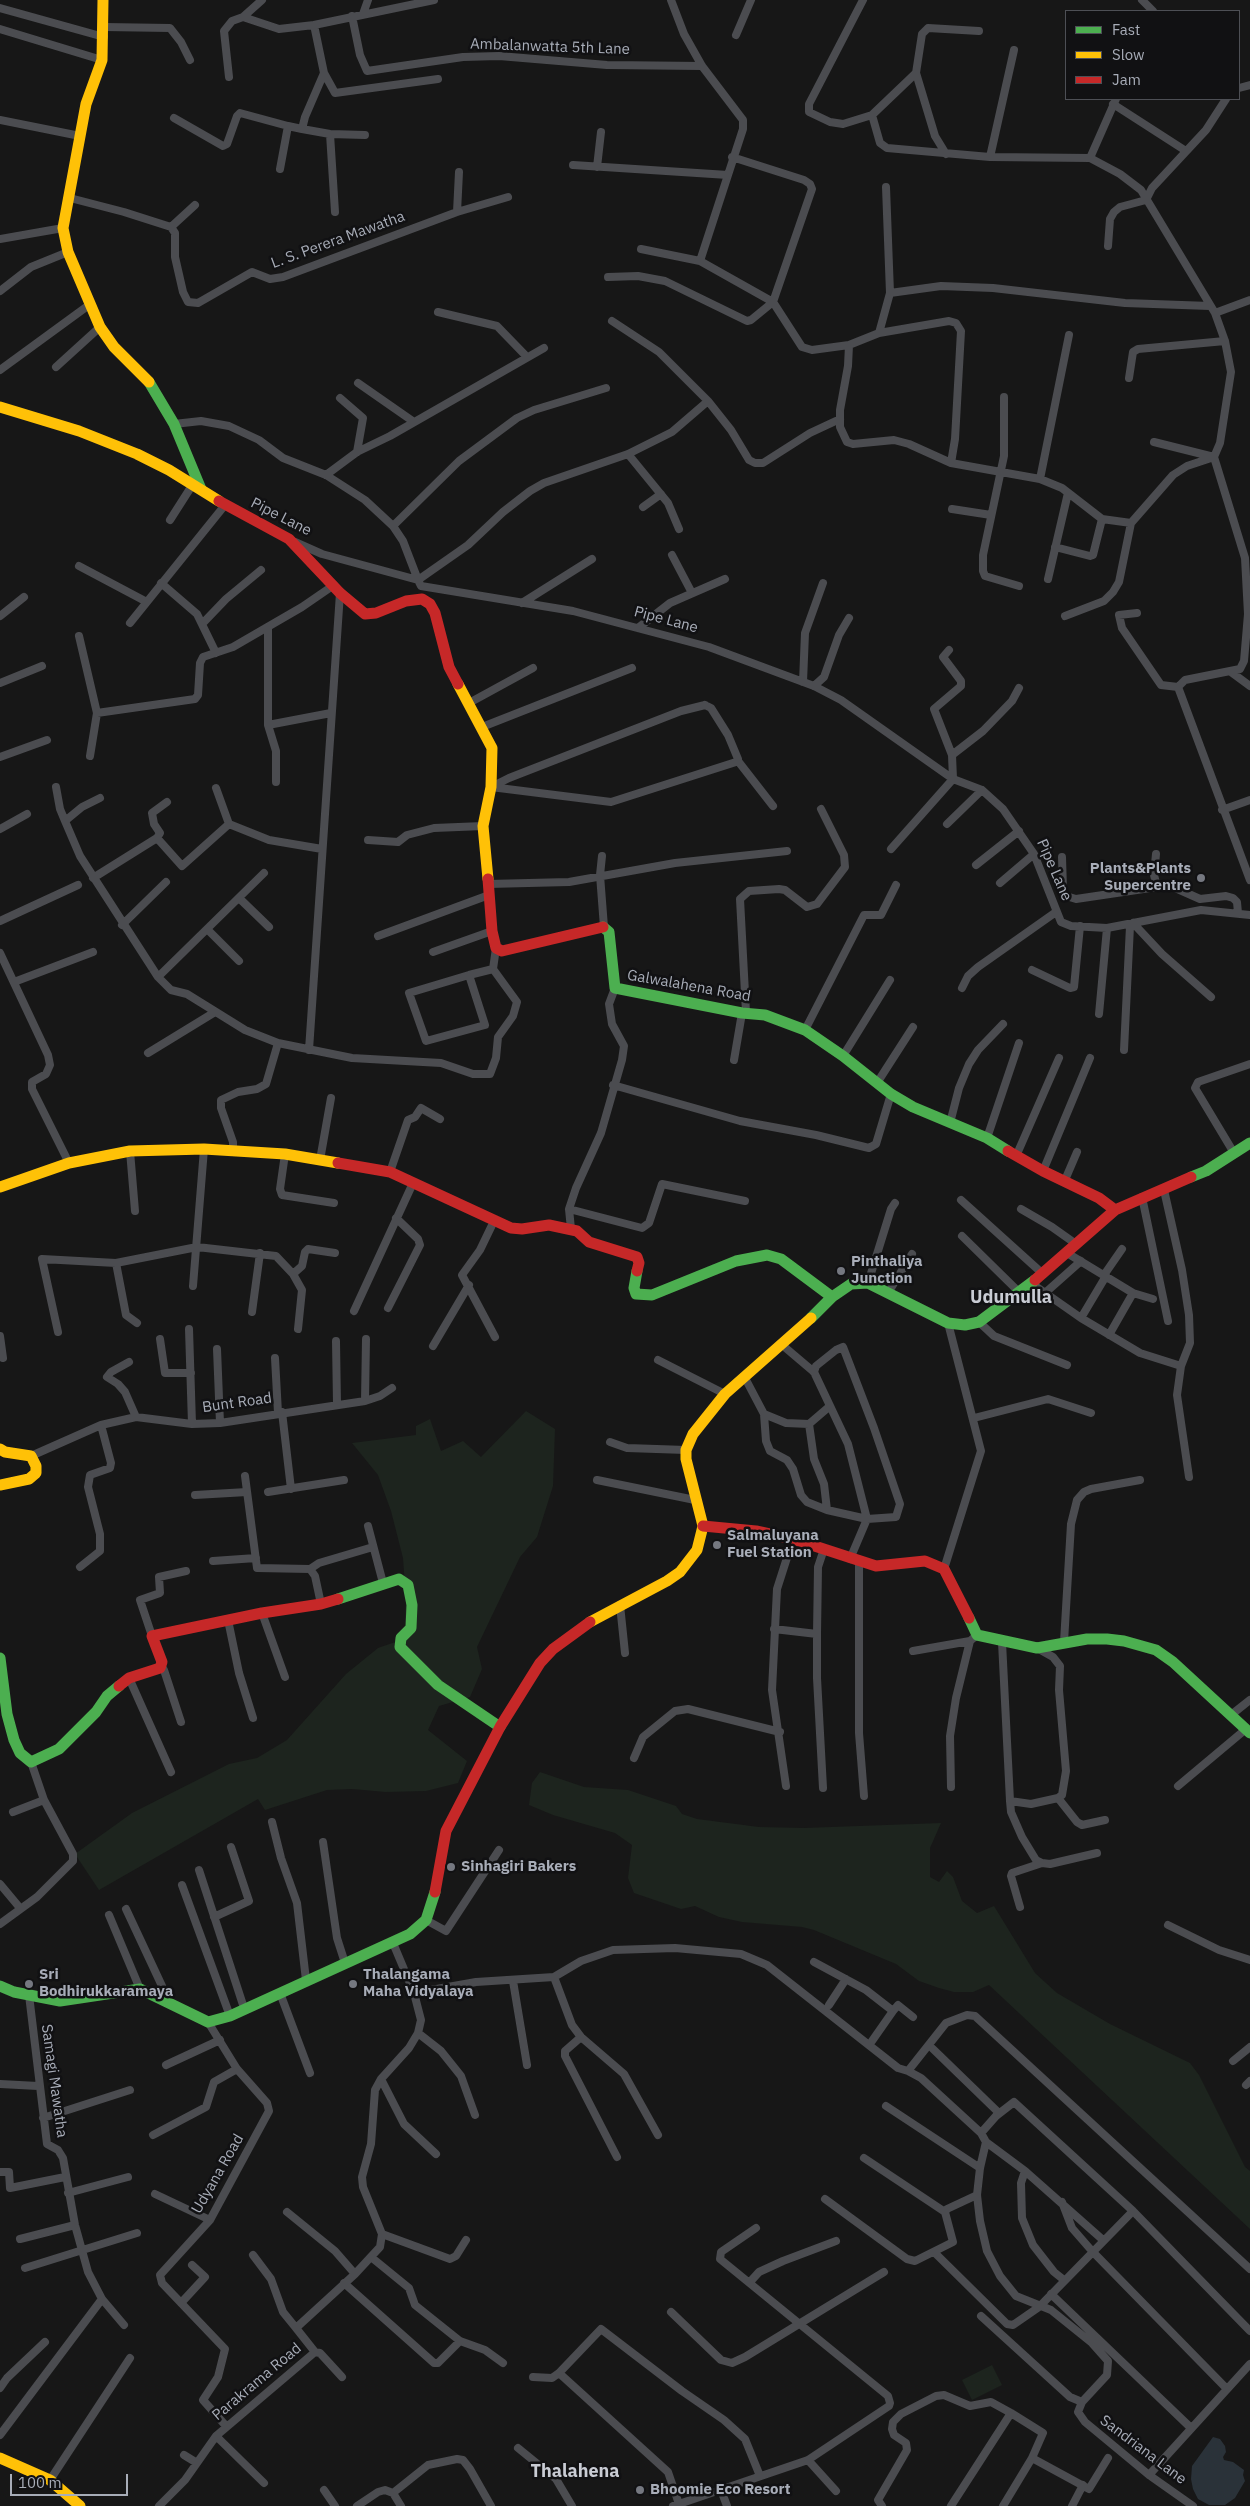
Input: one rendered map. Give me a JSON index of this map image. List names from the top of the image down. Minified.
{"streets":{"street":["Ambalanwatta 5th Lane","L. S. Perera Mawatha","Pipe Lane","Galwalahena Road","Bunt Road","Samagi Mawatha","Udyana Road","Parakrama Road","Sandriana Lane"]},"crossings":[["Udyana Road","Parakrama Road"]],"districts":["Udumulla","Thalahena"],"places":["Plants&Plants Supercentre","Pinthaliya Junction","Salmaluyana Fuel Station","Sinhagiri Bakers","Sri Bodhirukkaramaya","Thalangama Maha Vidyalaya","Bhoomie Eco Resort"],"legend":["Fast","Slow","Jam"],"scale_bar":"100 m"}
